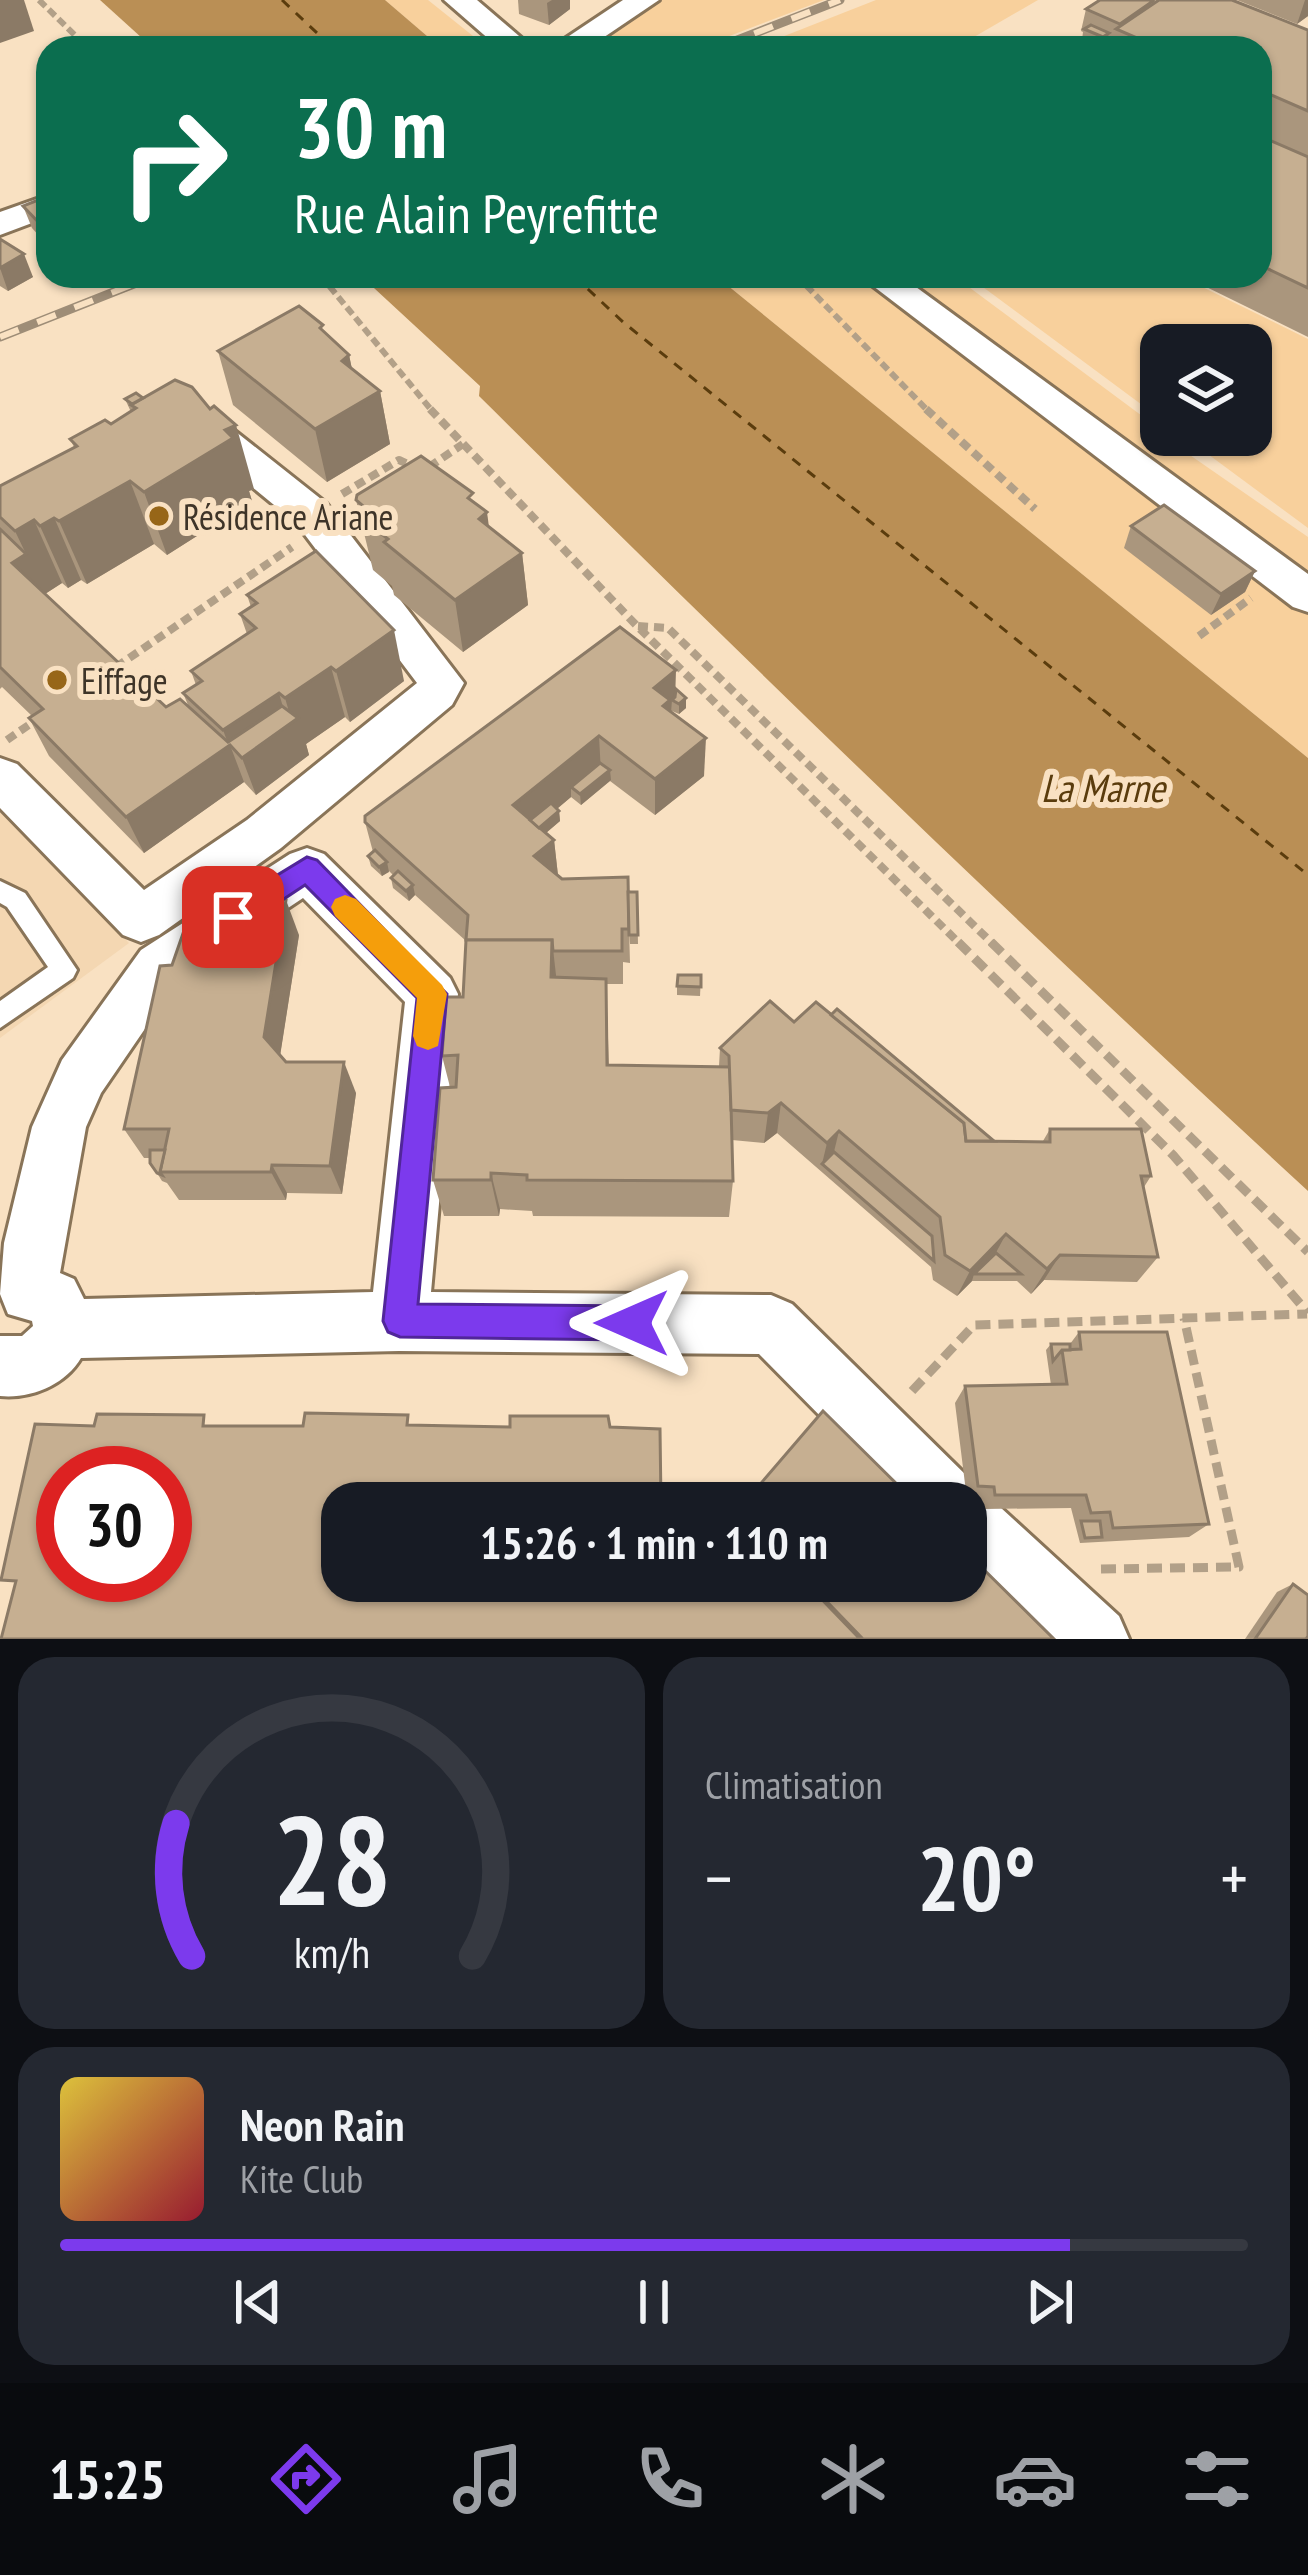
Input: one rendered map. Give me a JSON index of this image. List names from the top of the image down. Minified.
{"water":["La Marne"],"places":["Résidence Ariane","Eiffage"],"page":{"turn":["30 m","Rue Alain Peyrefitte"],"limit":"30","trip":"15:26 · 1 min · 110 m","tile":"Climatisation","heat":["−","20°","+"],"song":["Neon Rain","Kite Club"],"tabs":"15:25","gauge":["28","km/h"]}}
